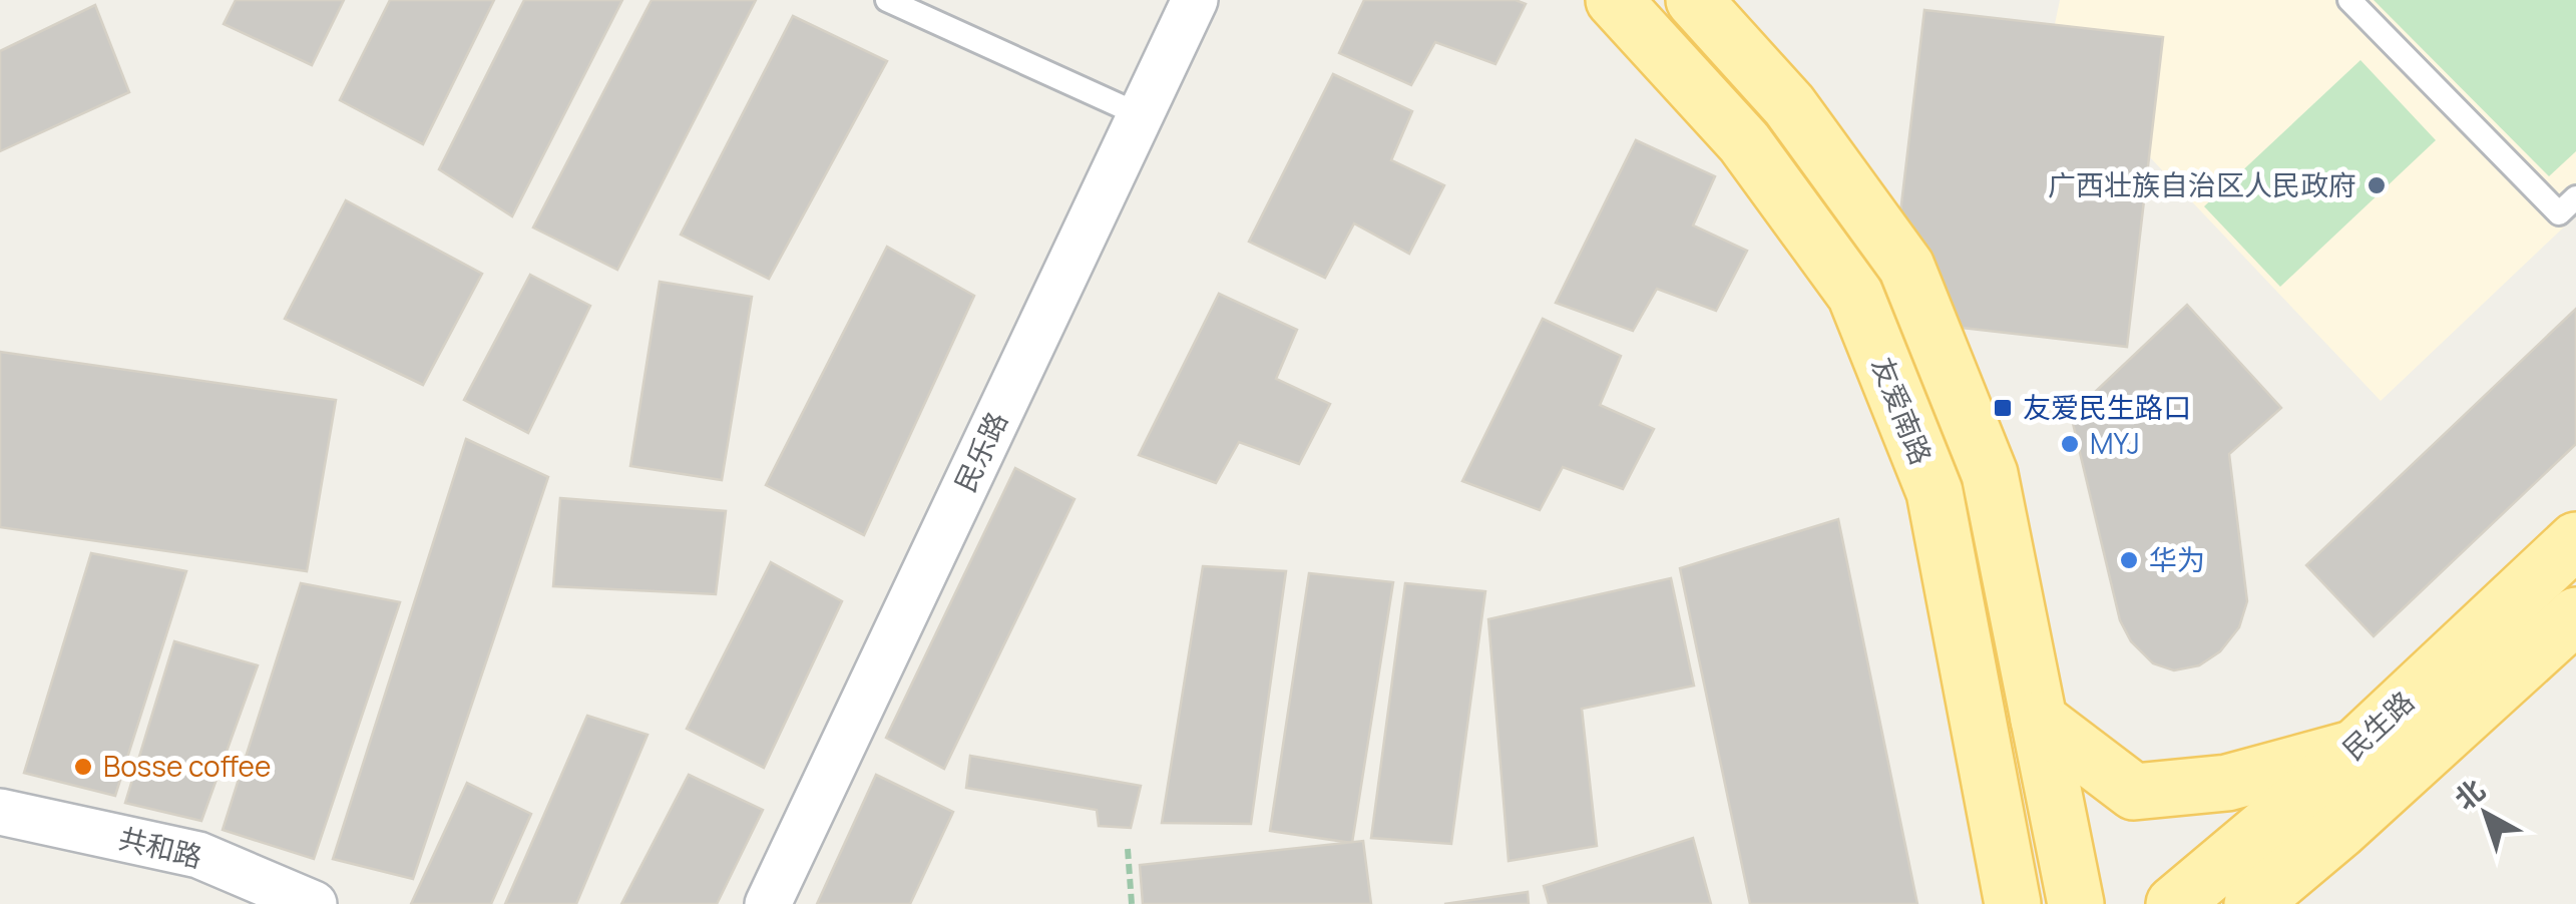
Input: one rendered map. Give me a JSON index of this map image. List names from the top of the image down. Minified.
{"streets":{"main road":["友爱南路","民生路"],"street":["民乐路","共和路"]},"places":{"other":["广西壮族自治区人民政府","MYJ","华为","Bosse coffee"],"transit":["友爱民生路口"]},"north":"top left"}
